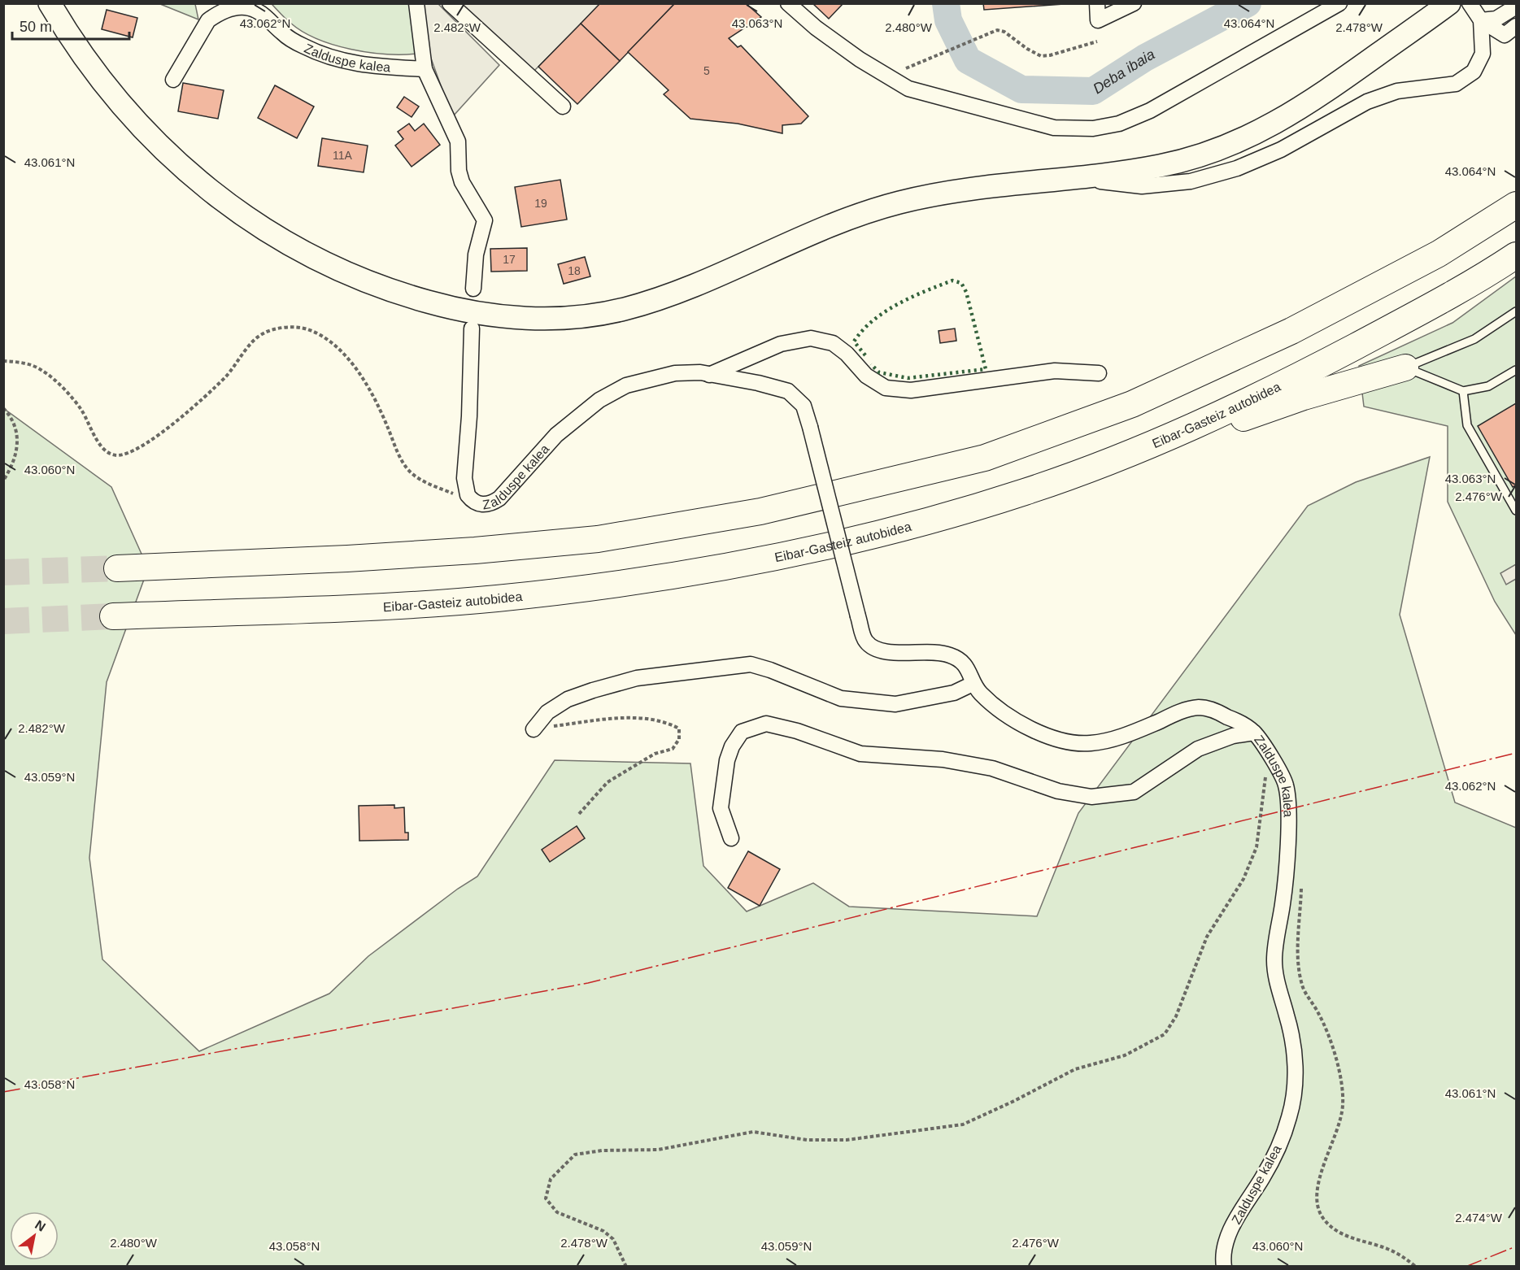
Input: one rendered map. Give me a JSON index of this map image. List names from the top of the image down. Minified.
{"streets":{"highway":["Eibar-Gasteiz autobidea"],"street":["Zalduspe kalea"]},"water":["Deba ibaia"],"house_numbers":["5","11A","19","17","18"],"scale_bar":"50 m","north":"top right","coordinates":["43.063°N","43.064°N","43.062°N","2.482°W","2.480°W","2.478°W","43.061°N","43.060°N","2.476°W","43.059°N","43.058°N","2.474°W"]}
